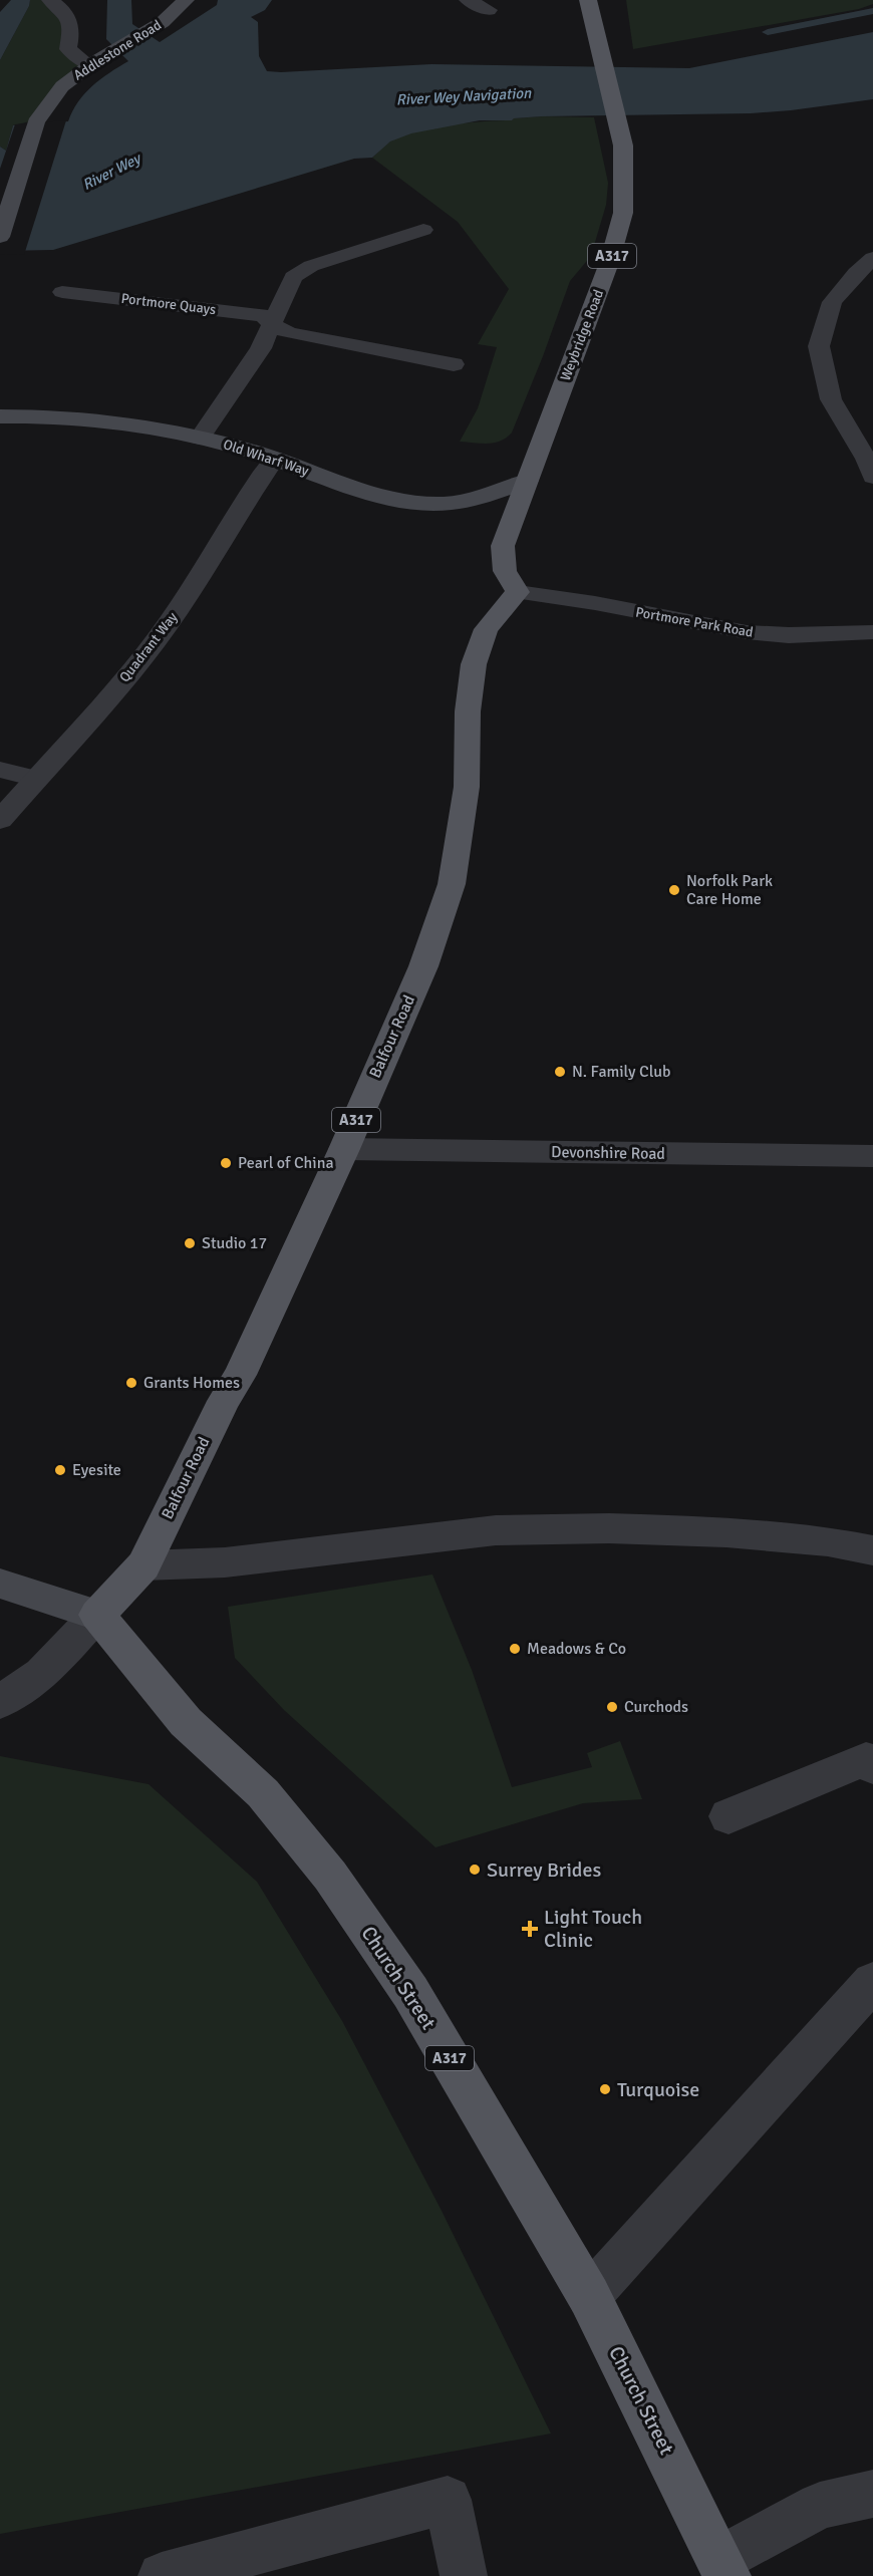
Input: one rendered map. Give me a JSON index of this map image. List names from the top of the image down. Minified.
{"streets":{"main road":["A317","Weybridge Road","Balfour Road","Church Street"],"street":["Addlestone Road","Portmore Quays","Old Wharf Way","Portmore Park Road","Quadrant Way","Devonshire Road"]},"crossings":[["Weybridge Road","Old Wharf Way"],["Weybridge Road","Portmore Park Road"],["Weybridge Road","Balfour Road"],["Old Wharf Way","Quadrant Way"],["Portmore Park Road","Balfour Road"],["Balfour Road","Devonshire Road"],["Balfour Road","Church Street"]],"water":["River Wey Navigation","River Wey"],"places":{"other":["Norfolk Park Care Home","N. Family Club","Pearl of China","Studio 17","Grants Homes","Eyesite","Meadows & Co","Curchods","Surrey Brides","Turquoise"],"health":["Light Touch Clinic"]}}
